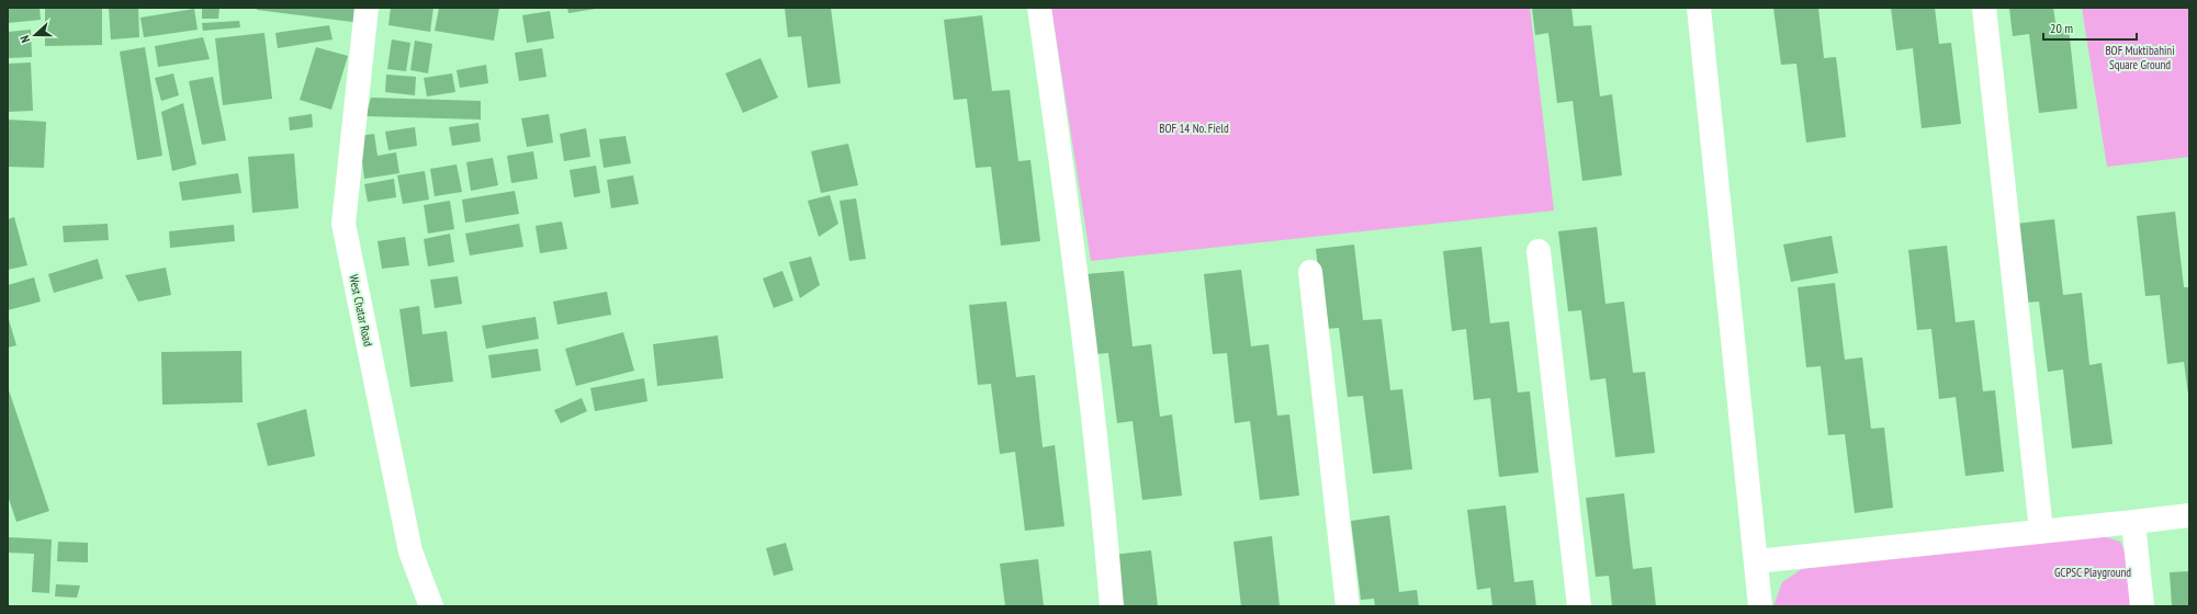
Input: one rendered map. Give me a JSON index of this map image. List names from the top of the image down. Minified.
{"streets":{"street":["West Chatar Road"]},"parks":["BOF Muktibahini Square Ground","BOF 14 No. Field","GCPSC Playground"],"scale_bar":"20 m","north":"left"}
